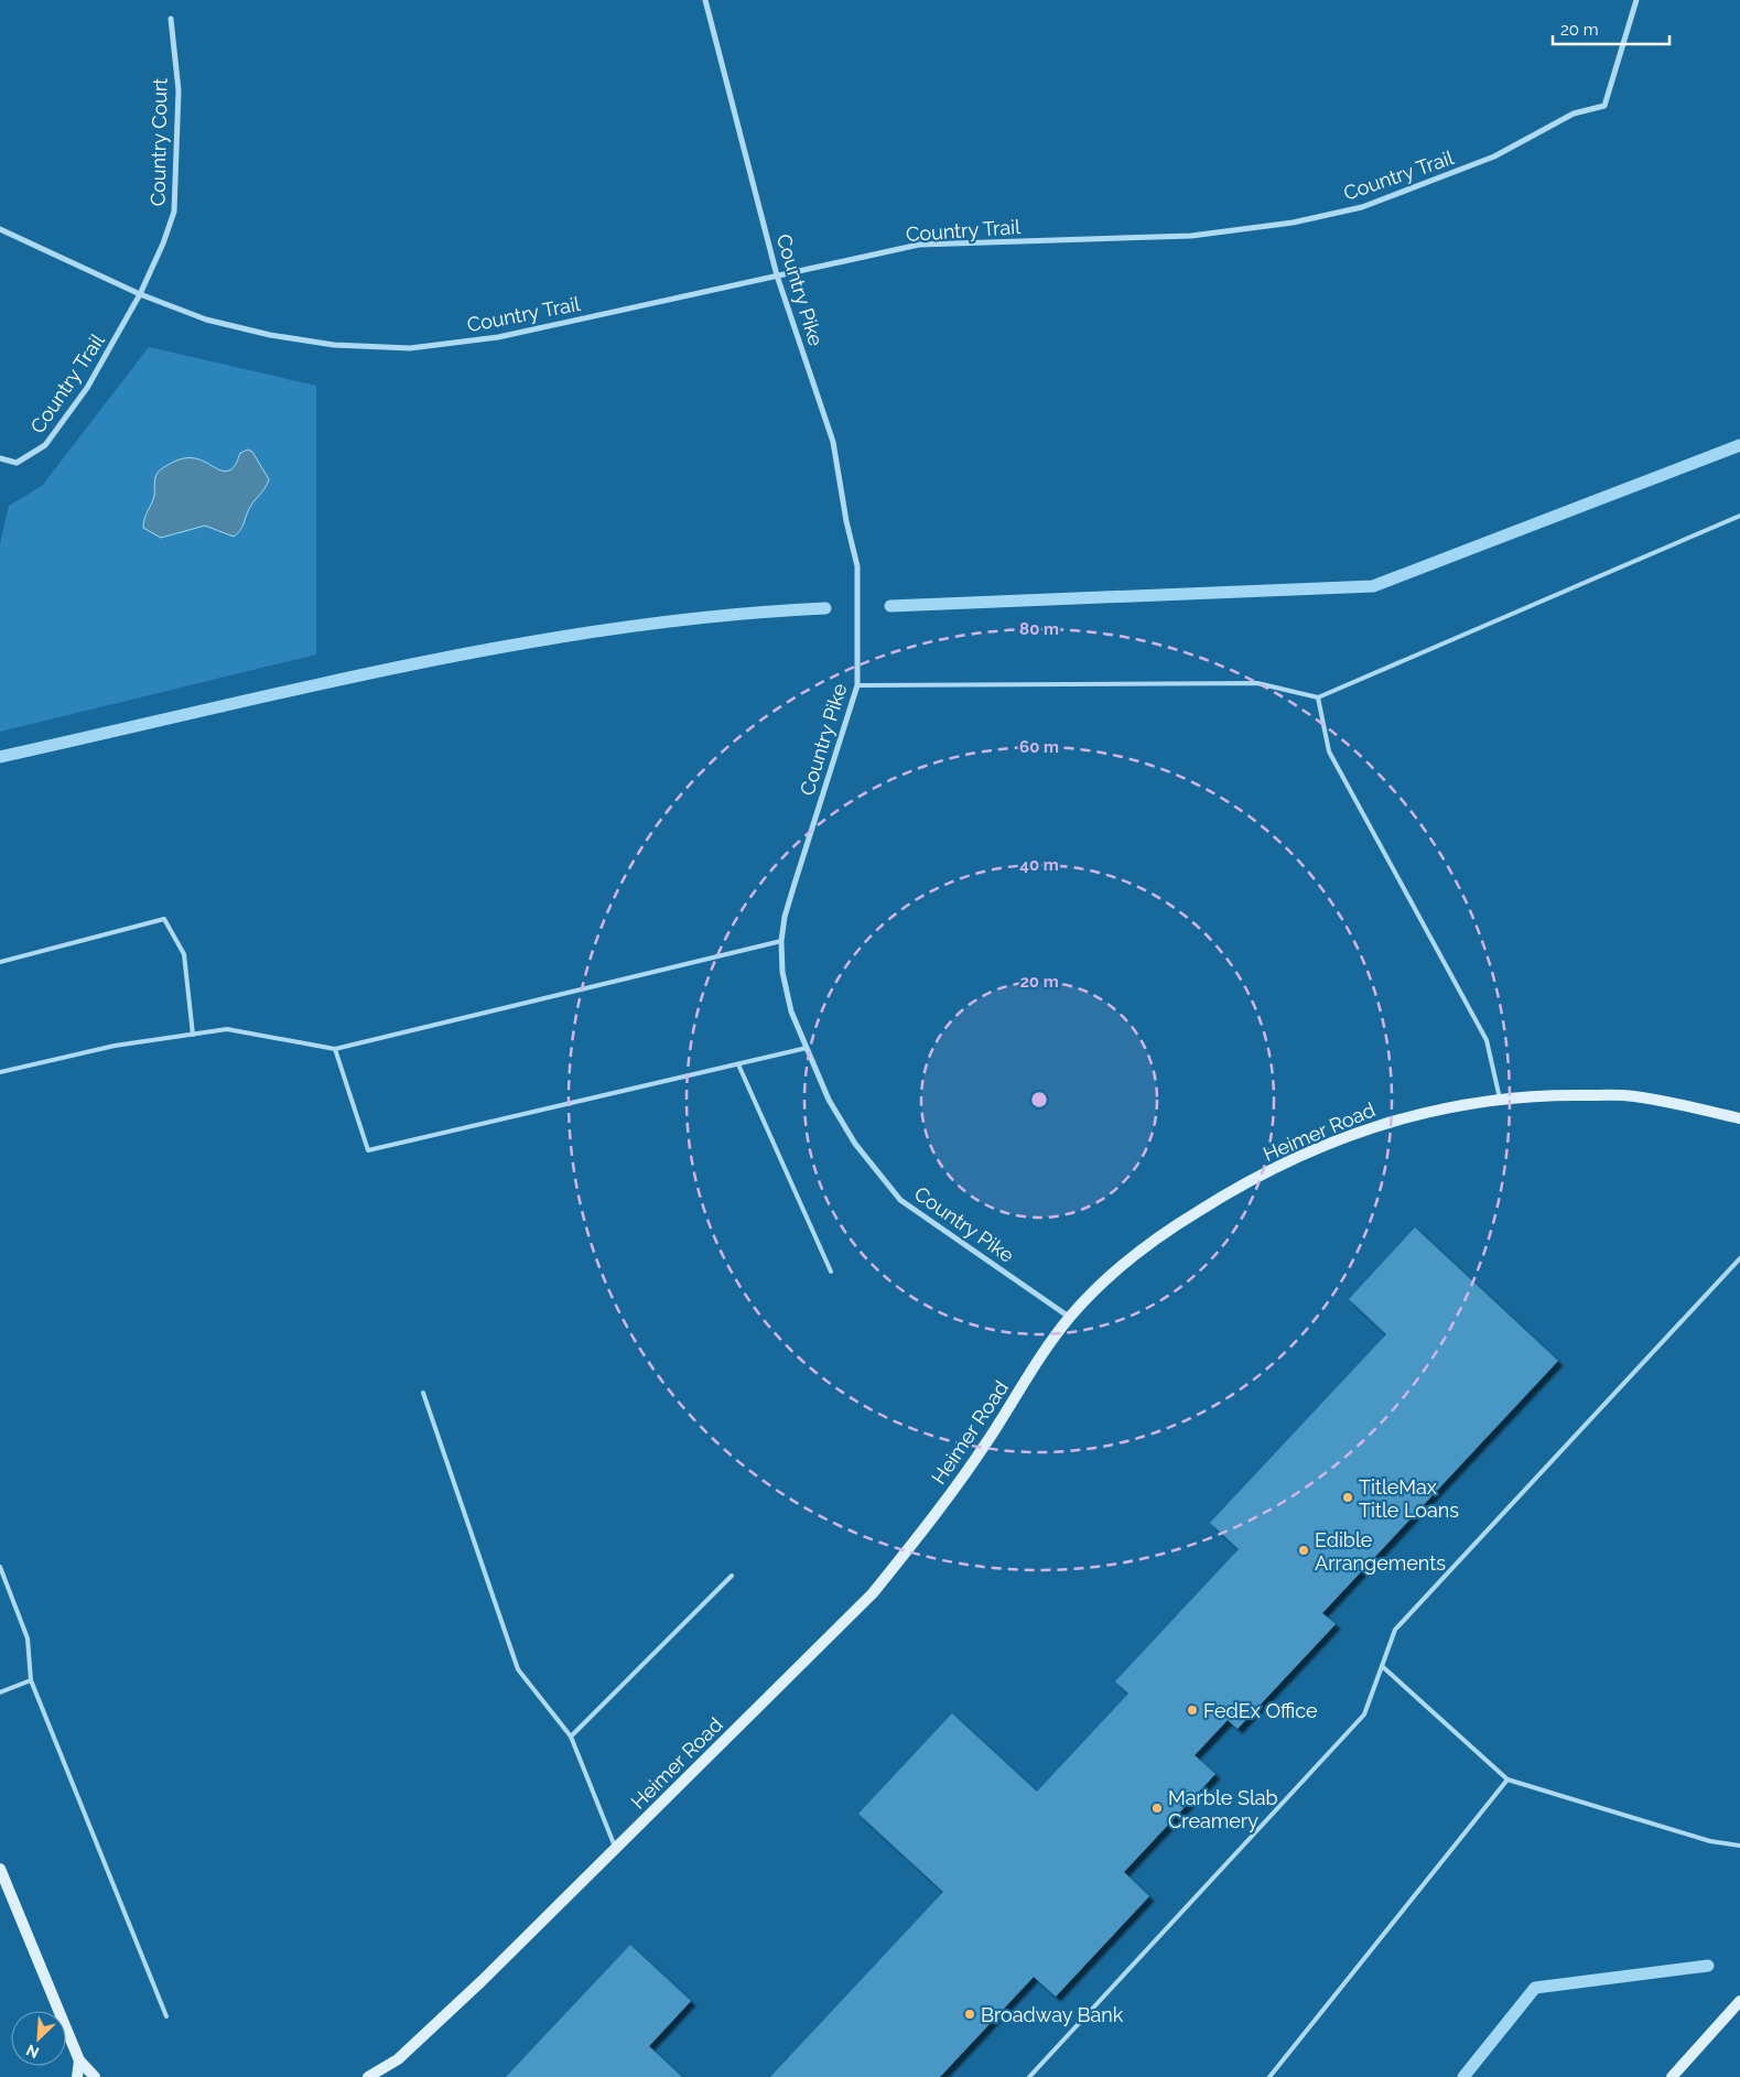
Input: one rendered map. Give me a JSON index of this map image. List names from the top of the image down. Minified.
{"streets":{"street":["Country Court","Country Trail","Country Pike","Heimer Road"]},"crossings":[["Country Court","Country Trail"],["Country Trail","Country Pike"],["Country Pike","Heimer Road"]],"places":["TitleMax Title Loans","Edible Arrangements","FedEx Office","Marble Slab Creamery","Broadway Bank"],"scale_bar":"20 m","north":"bottom left","rings":["80 m","60 m","40 m","20 m"]}
